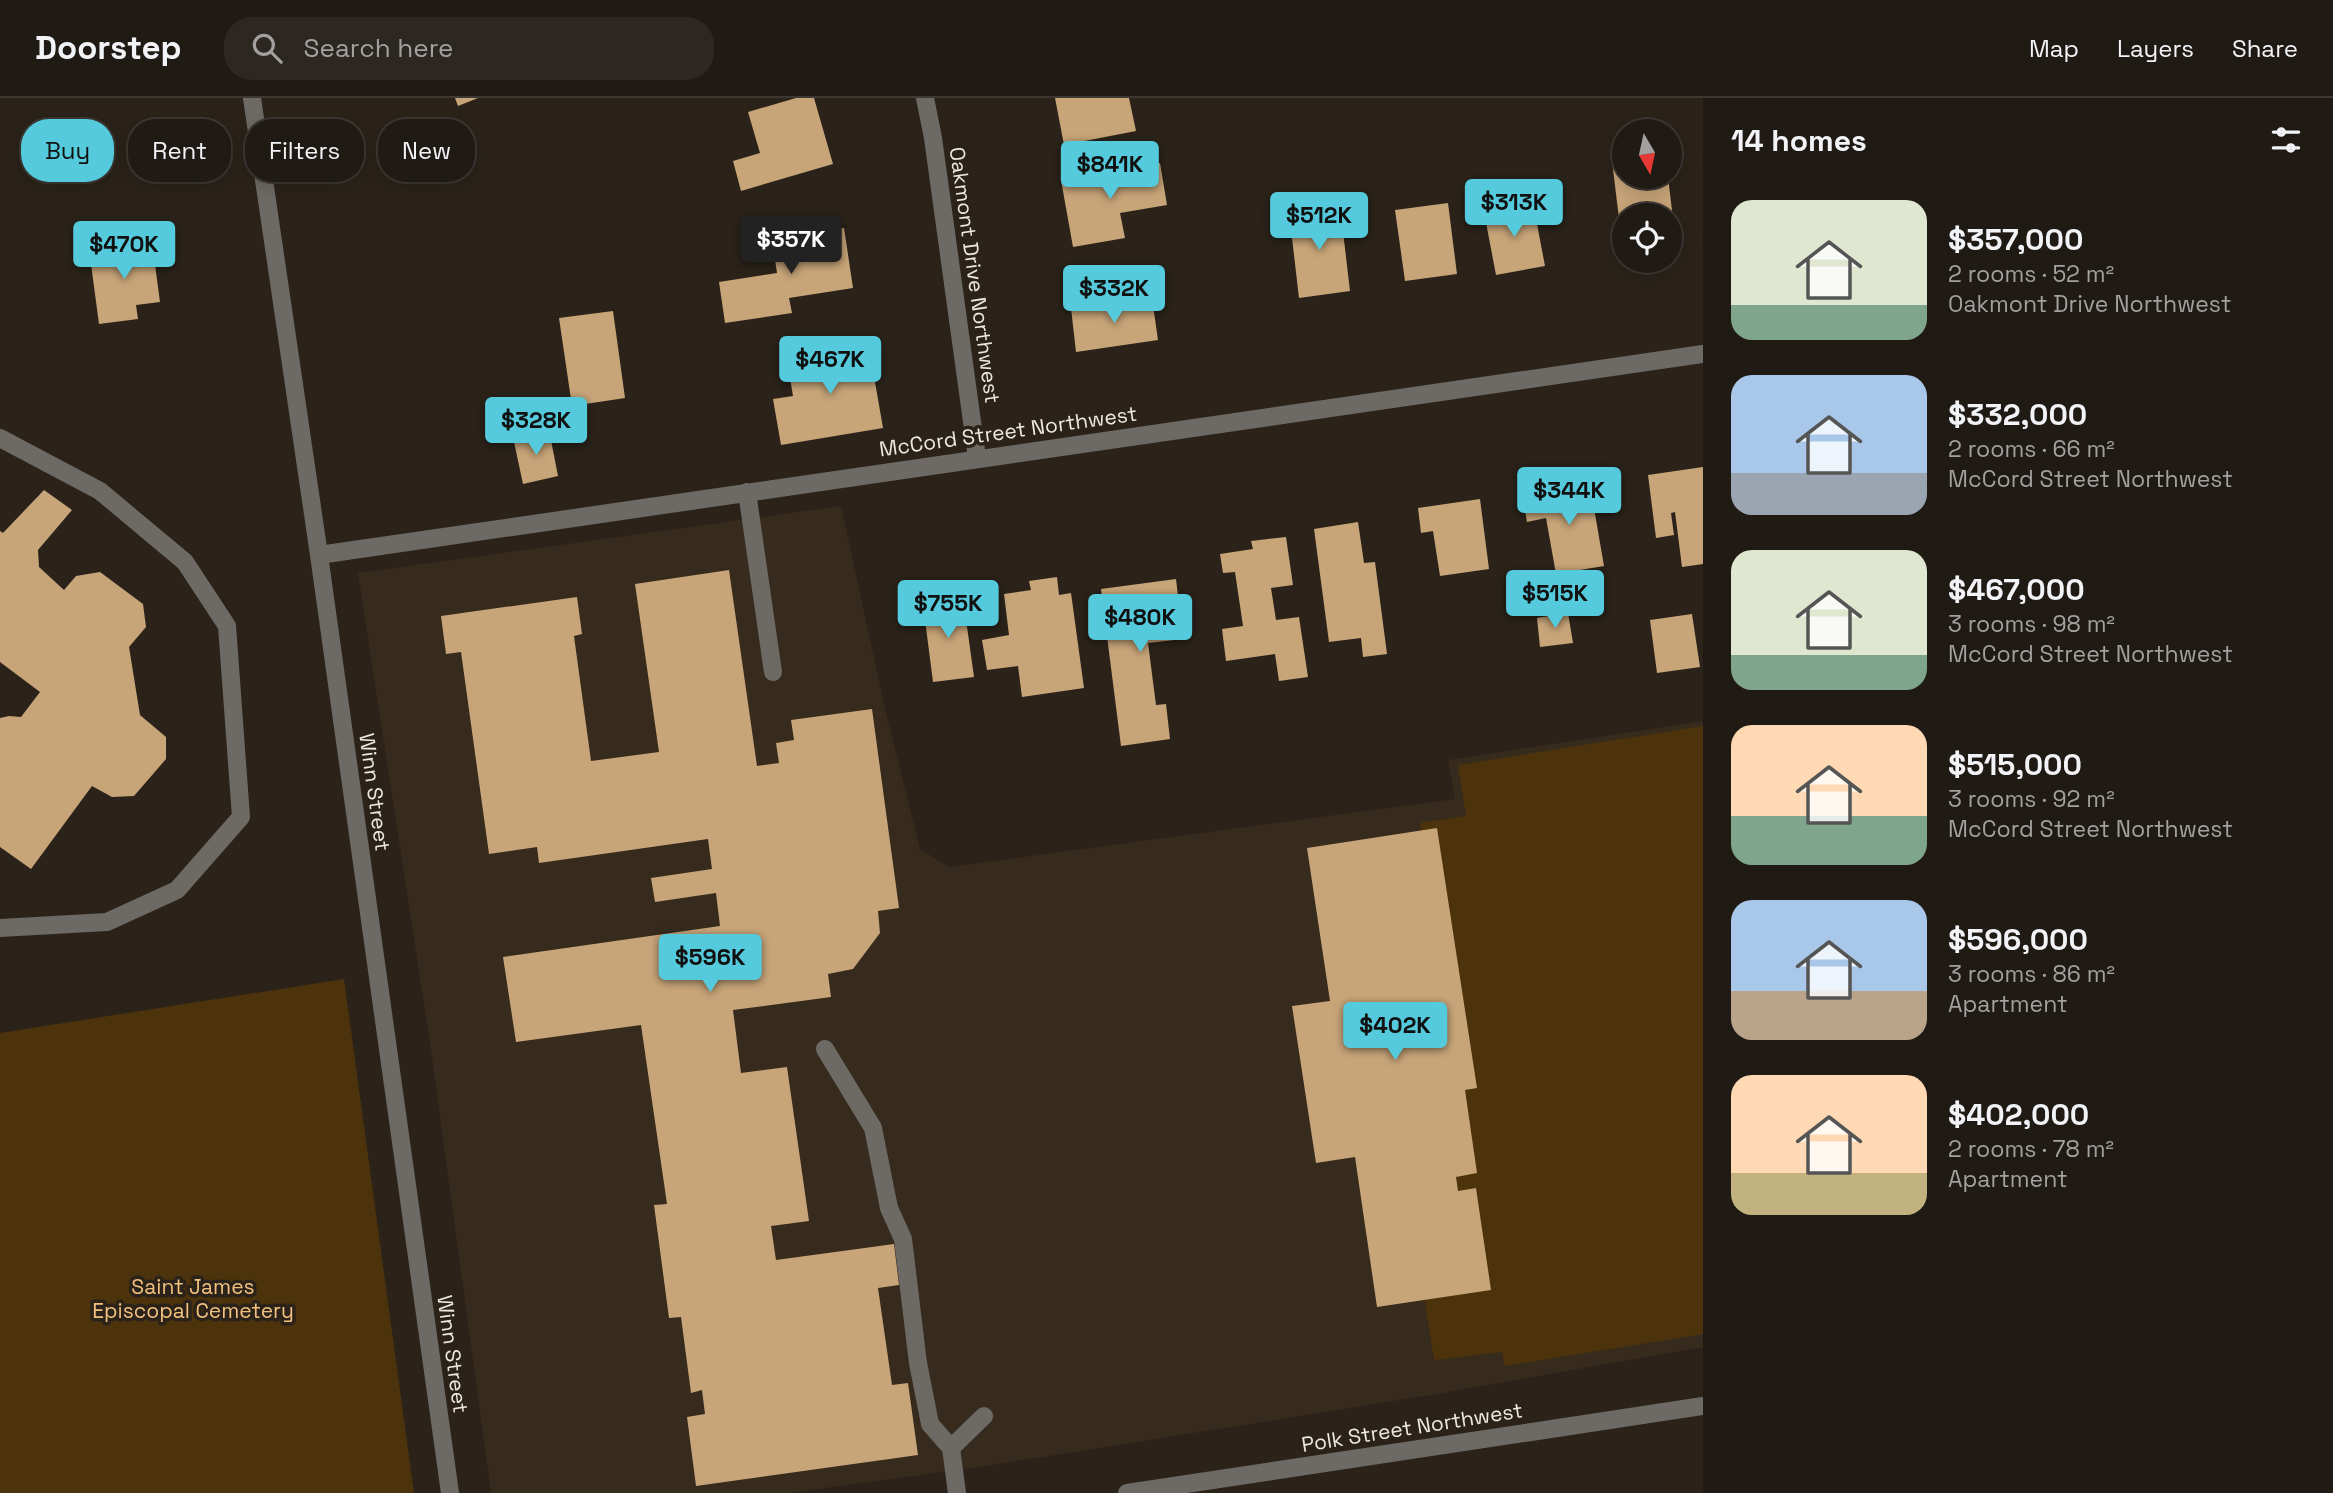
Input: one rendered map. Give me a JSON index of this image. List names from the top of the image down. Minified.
{"streets":{"street":["Oakmont Drive Northwest","McCord Street Northwest","Winn Street","Polk Street Northwest"]},"crossings":[["Oakmont Drive Northwest","McCord Street Northwest"],["McCord Street Northwest","Winn Street"]],"parks":["Saint James Episcopal Cemetery"],"north":"bottom","page":{"header":"Doorstep","search":"Search here","nav":["Map","Layers","Share"],"heading":"14 homes","chip":["Buy","Rent","Filters","New"],"price":["$841K","$313K","$512K","$357K","$470K","$332K","$467K","$328K","$344K","$515K","$755K","$480K","$596K","$402K"],"list":[{"name":"$357,000","note":"2 rooms · 52 m² · Oakmont Drive Northwest"},{"name":"$332,000","note":"2 rooms · 66 m² · McCord Street Northwest"},{"name":"$467,000","note":"3 rooms · 98 m² · McCord Street Northwest"},{"name":"$515,000","note":"3 rooms · 92 m² · McCord Street Northwest"},{"name":"$596,000","note":"3 rooms · 86 m² · Apartment"},{"name":"$402,000","note":"2 rooms · 78 m² · Apartment"}]}}
